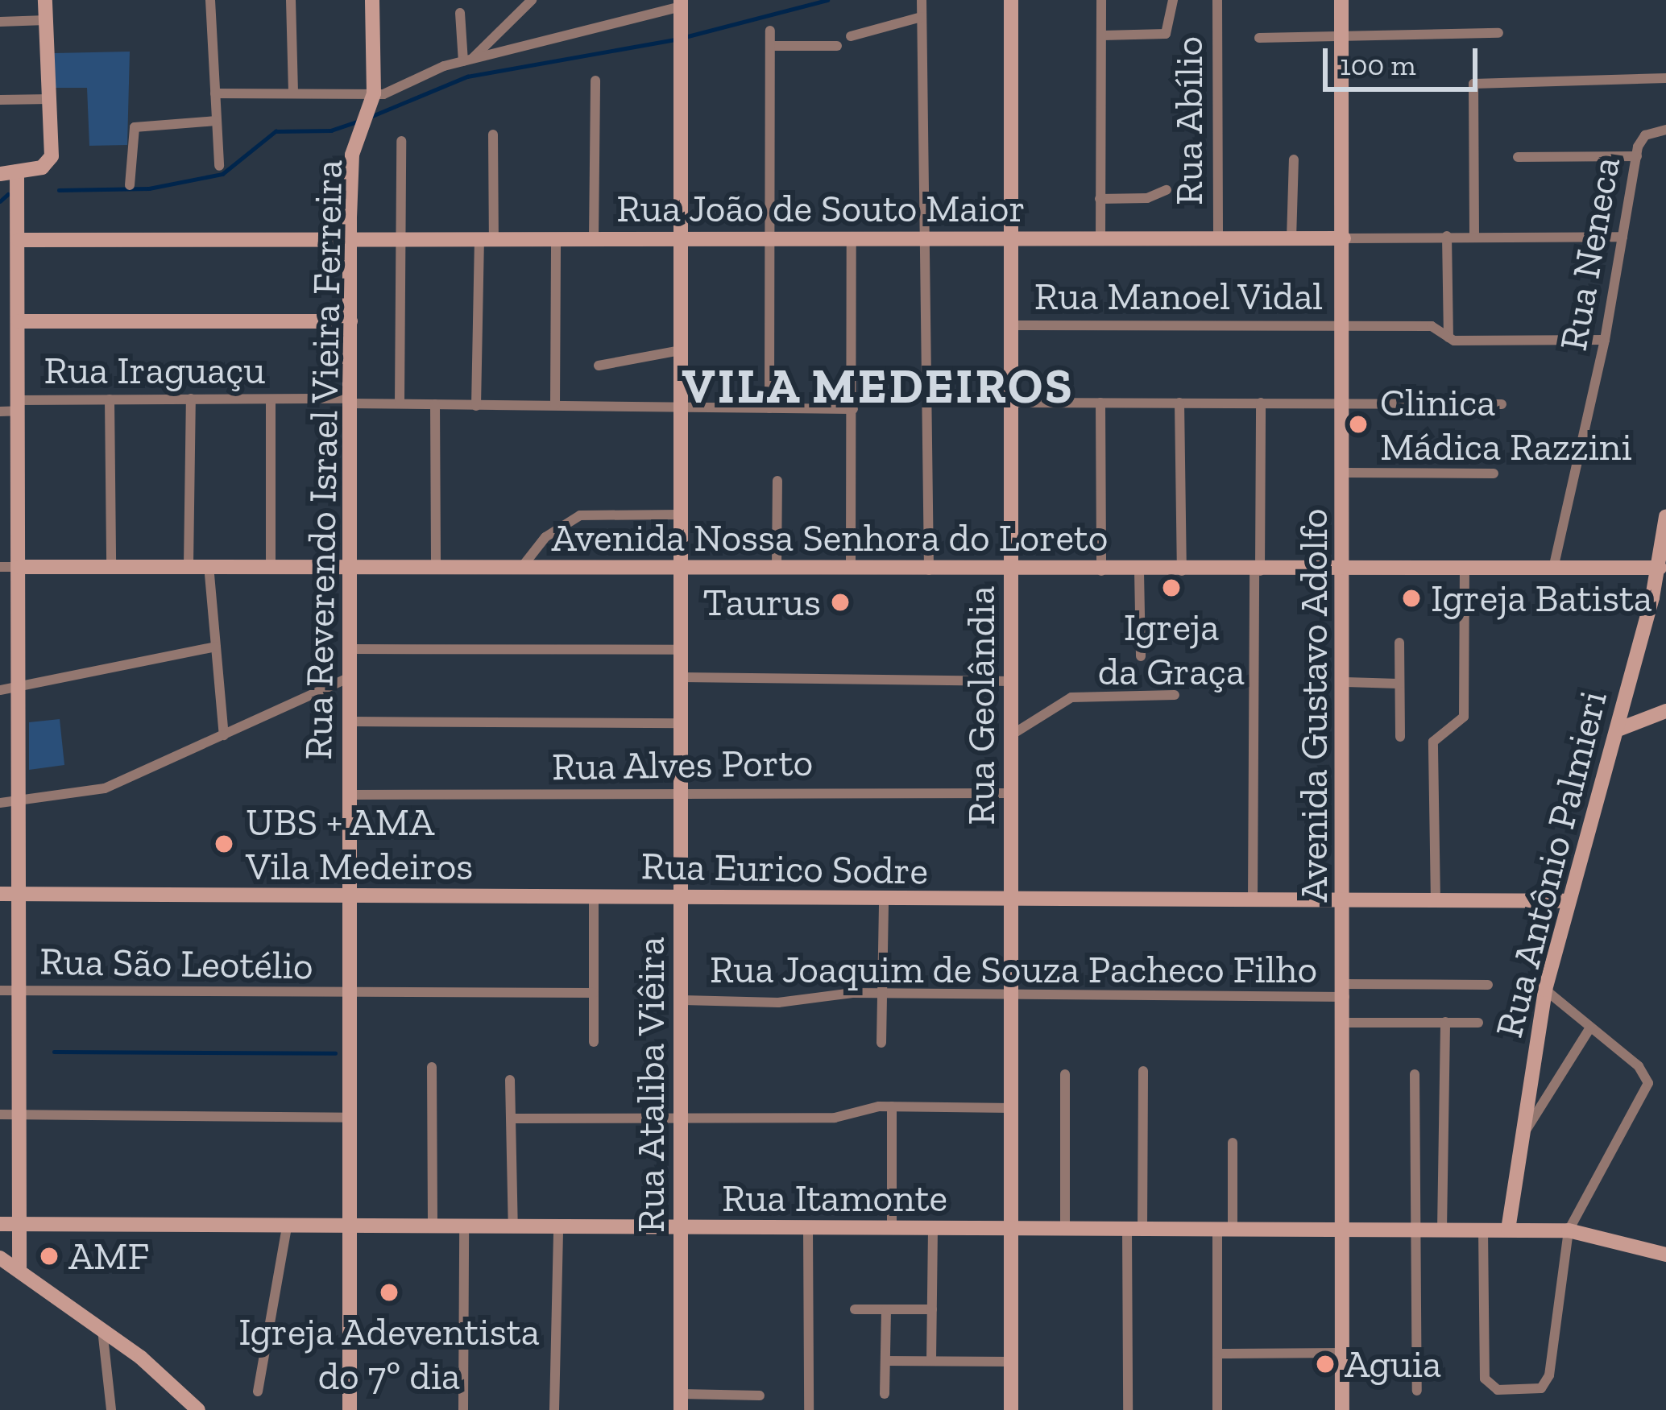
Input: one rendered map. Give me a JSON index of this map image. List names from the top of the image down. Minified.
{"streets":{"street":["Rua Abílio","Rua João de Souto Maior","Rua Neneca","Rua Manoel Vidal","Rua Iraguaçu","Rua Reverendo Israel Vieira Ferreira","Avenida Nossa Senhora do Loreto","Rua Geolândia","Avenida Gustavo Adolfo","Rua Alves Porto","Rua Antônio Palmieri","Rua Eurico Sodre","Rua São Leotélio","Rua Joaquim de Souza Pacheco Filho","Rua Ataliba Viêira","Rua Itamonte"]},"crossings":[["Rua Abílio","Rua João de Souto Maior"],["Rua João de Souto Maior","Rua Neneca"],["Rua João de Souto Maior","Rua Reverendo Israel Vieira Ferreira"],["Rua João de Souto Maior","Rua Geolândia"],["Rua João de Souto Maior","Avenida Gustavo Adolfo"],["Rua João de Souto Maior","Rua Ataliba Viêira"],["Rua Neneca","Rua Manoel Vidal"],["Rua Neneca","Avenida Nossa Senhora do Loreto"],["Rua Manoel Vidal","Rua Geolândia"],["Rua Manoel Vidal","Avenida Gustavo Adolfo"],["Rua Iraguaçu","Rua Reverendo Israel Vieira Ferreira"],["Rua Iraguaçu","Rua Ataliba Viêira"],["Rua Reverendo Israel Vieira Ferreira","Avenida Nossa Senhora do Loreto"],["Rua Reverendo Israel Vieira Ferreira","Rua Alves Porto"],["Rua Reverendo Israel Vieira Ferreira","Rua Eurico Sodre"],["Rua Reverendo Israel Vieira Ferreira","Rua São Leotélio"],["Rua Reverendo Israel Vieira Ferreira","Rua Itamonte"],["Avenida Nossa Senhora do Loreto","Rua Geolândia"],["Avenida Nossa Senhora do Loreto","Avenida Gustavo Adolfo"],["Avenida Nossa Senhora do Loreto","Rua Antônio Palmieri"],["Avenida Nossa Senhora do Loreto","Rua Ataliba Viêira"],["Rua Geolândia","Rua Alves Porto"],["Rua Geolândia","Rua Eurico Sodre"],["Rua Geolândia","Rua Joaquim de Souza Pacheco Filho"],["Rua Geolândia","Rua Itamonte"],["Avenida Gustavo Adolfo","Rua Eurico Sodre"],["Avenida Gustavo Adolfo","Rua Joaquim de Souza Pacheco Filho"],["Avenida Gustavo Adolfo","Rua Itamonte"],["Rua Alves Porto","Rua Ataliba Viêira"],["Rua Antônio Palmieri","Rua Eurico Sodre"],["Rua Antônio Palmieri","Rua Itamonte"],["Rua Eurico Sodre","Rua Ataliba Viêira"],["Rua Joaquim de Souza Pacheco Filho","Rua Ataliba Viêira"],["Rua Ataliba Viêira","Rua Itamonte"]],"districts":["VILA MEDEIROS"],"places":["Clinica Mádica Razzini","Igreja da Graça","Igreja Batista","Taurus","UBS + AMA Vila Medeiros","AMF","Igreja Adeventista do 7º dia","Aguia"],"scale_bar":"100 m"}
